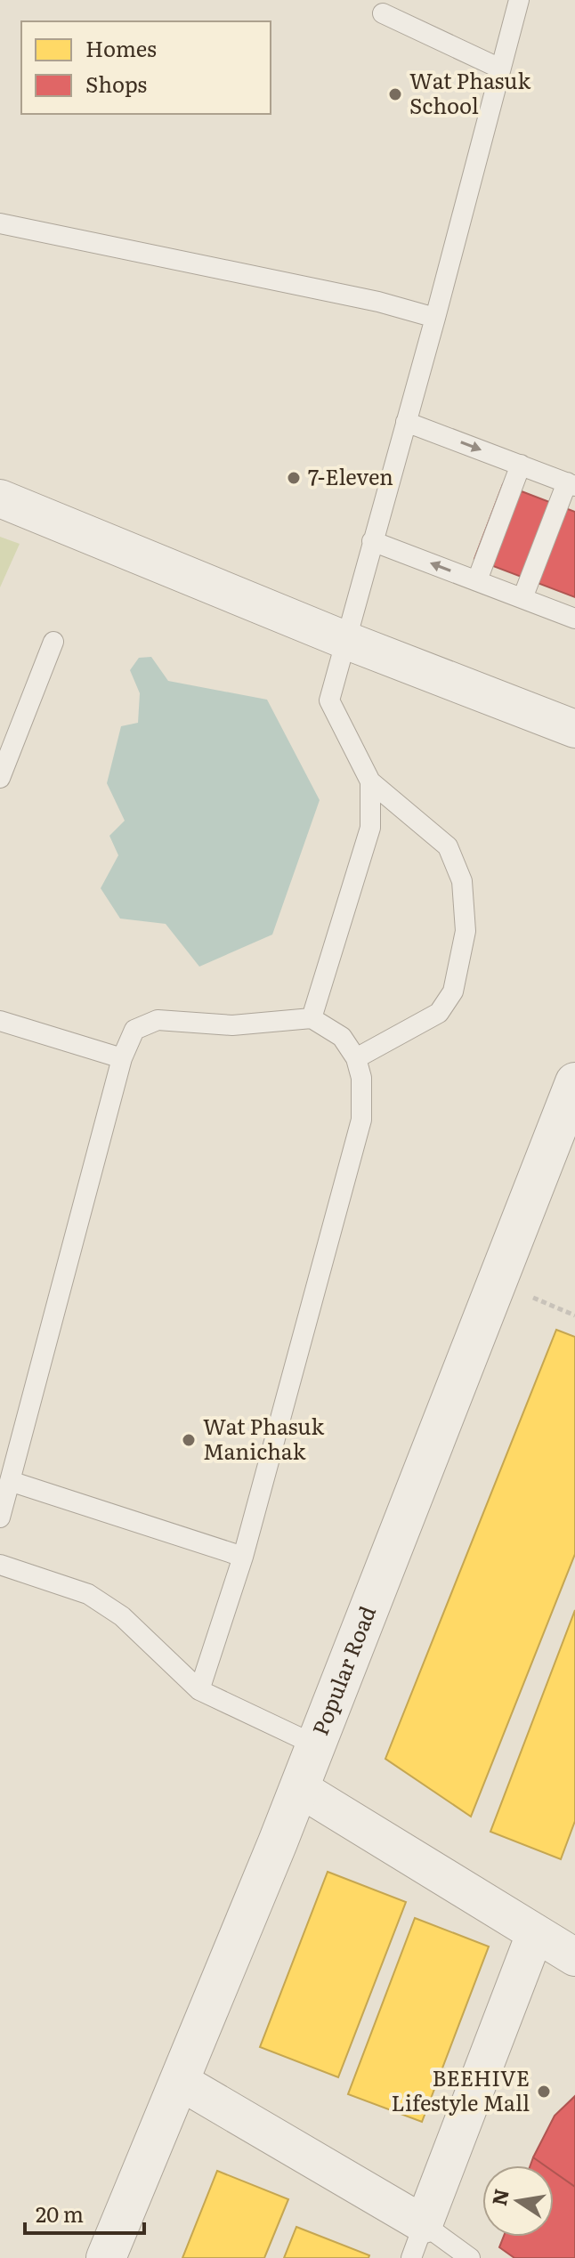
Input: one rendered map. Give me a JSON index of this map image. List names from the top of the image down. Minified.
{"streets":{"street":["Popular Road"]},"places":["Wat Phasuk School","7-Eleven","Wat Phasuk Manichak","BEEHIVE Lifestyle Mall"],"legend":["Homes","Shops"],"scale_bar":"20 m","north":"left"}
